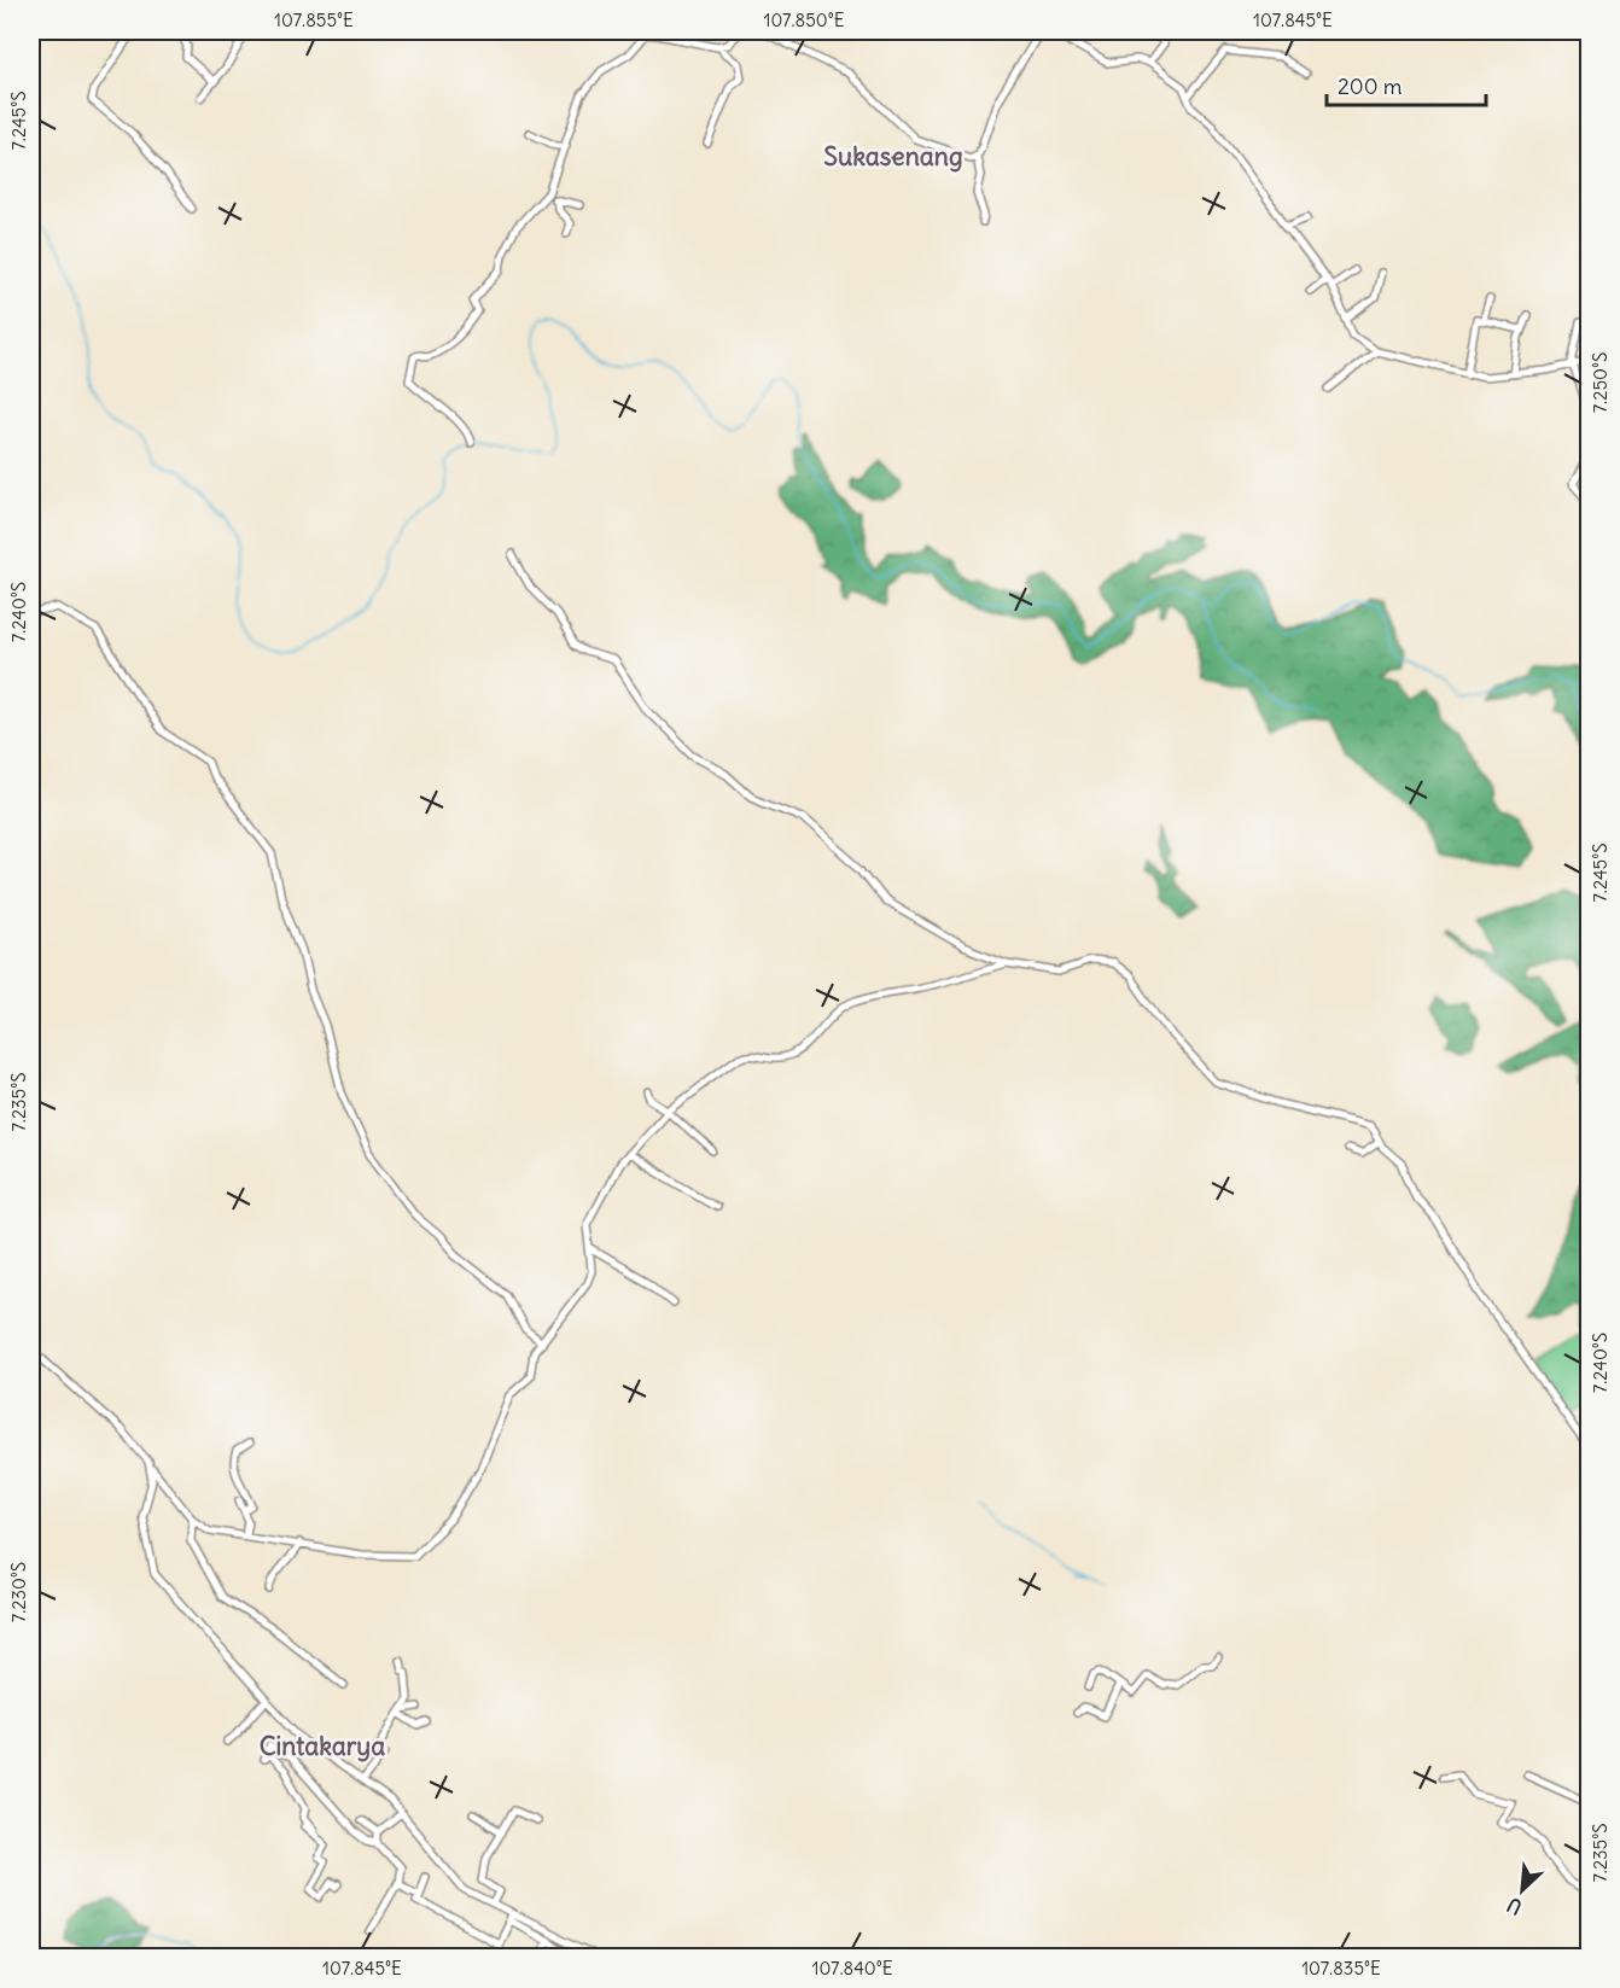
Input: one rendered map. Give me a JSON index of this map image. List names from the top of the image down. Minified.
{"districts":["Sukasenang","Cintakarya"],"scale_bar":"200 m","north":"bottom left","coordinates":["107.855°E","107.850°E","107.845°E","7.245°S","7.250°S","7.240°S","7.235°S","7.230°S","107.840°E","107.835°E"]}
